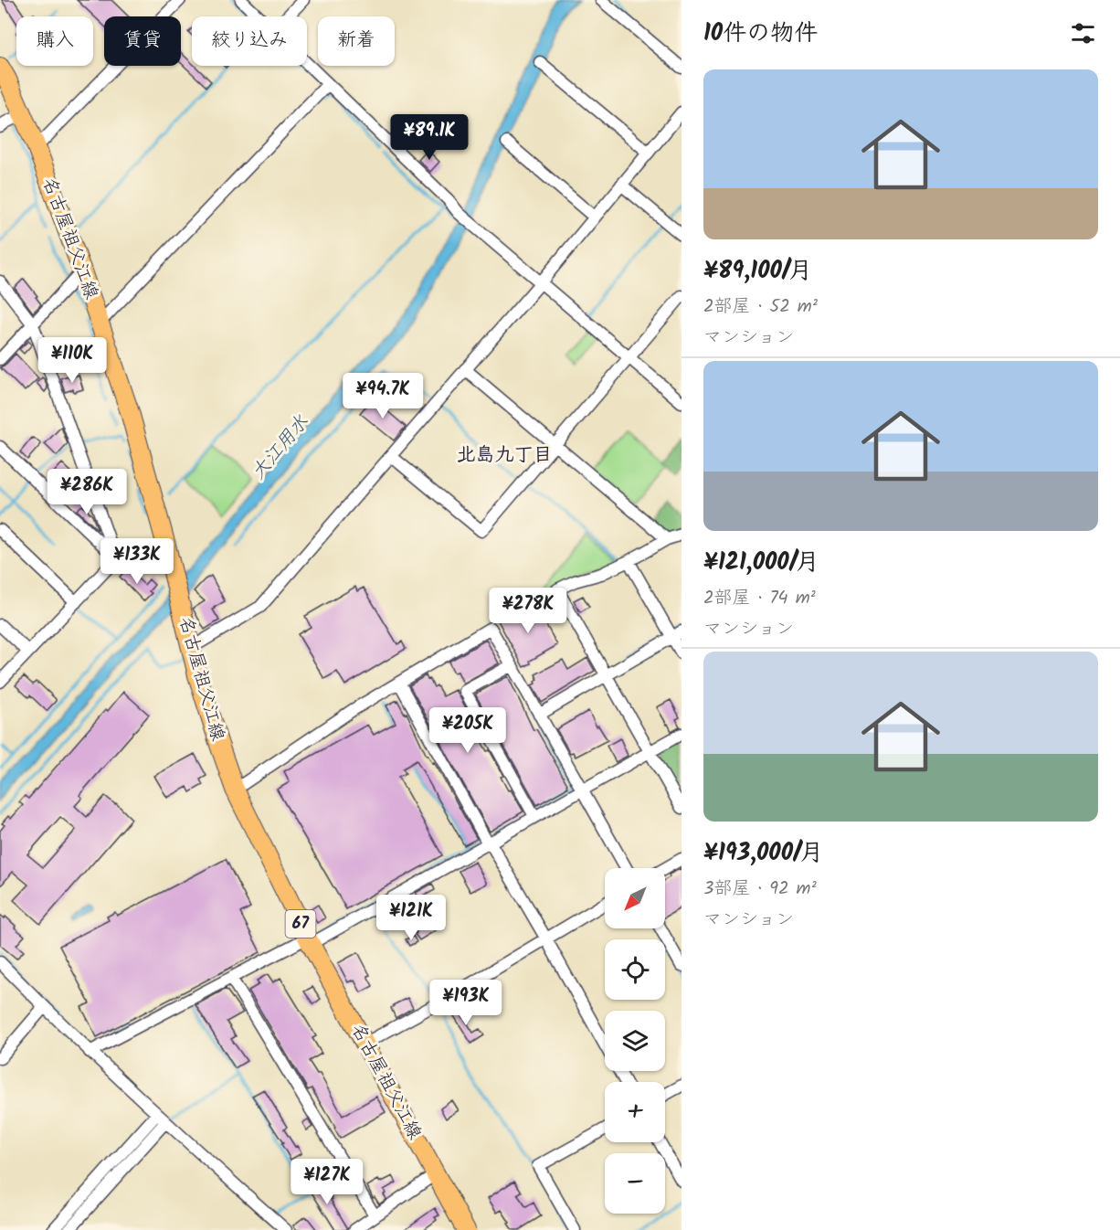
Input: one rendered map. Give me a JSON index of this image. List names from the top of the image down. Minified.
{"streets":{"main road":["名古屋祖父江線","67"]},"districts":["北島九丁目"],"water":["大江用水"],"north":"bottom left","page":{"heading":"10件の物件","chip":["購入","賃貸","絞り込み","新着"],"list":[{"name":"¥89,100/月","note":"2部屋 · 52 m² · マンション"},{"name":"¥121,000/月","note":"2部屋 · 74 m² · マンション"},{"name":"¥193,000/月","note":"3部屋 · 92 m² · マンション"}],"price":["¥89.1K","¥110K","¥94.7K","¥286K","¥133K","¥278K","¥205K","¥121K","¥193K","¥127K"],"map_buttons":["+","−"]}}
